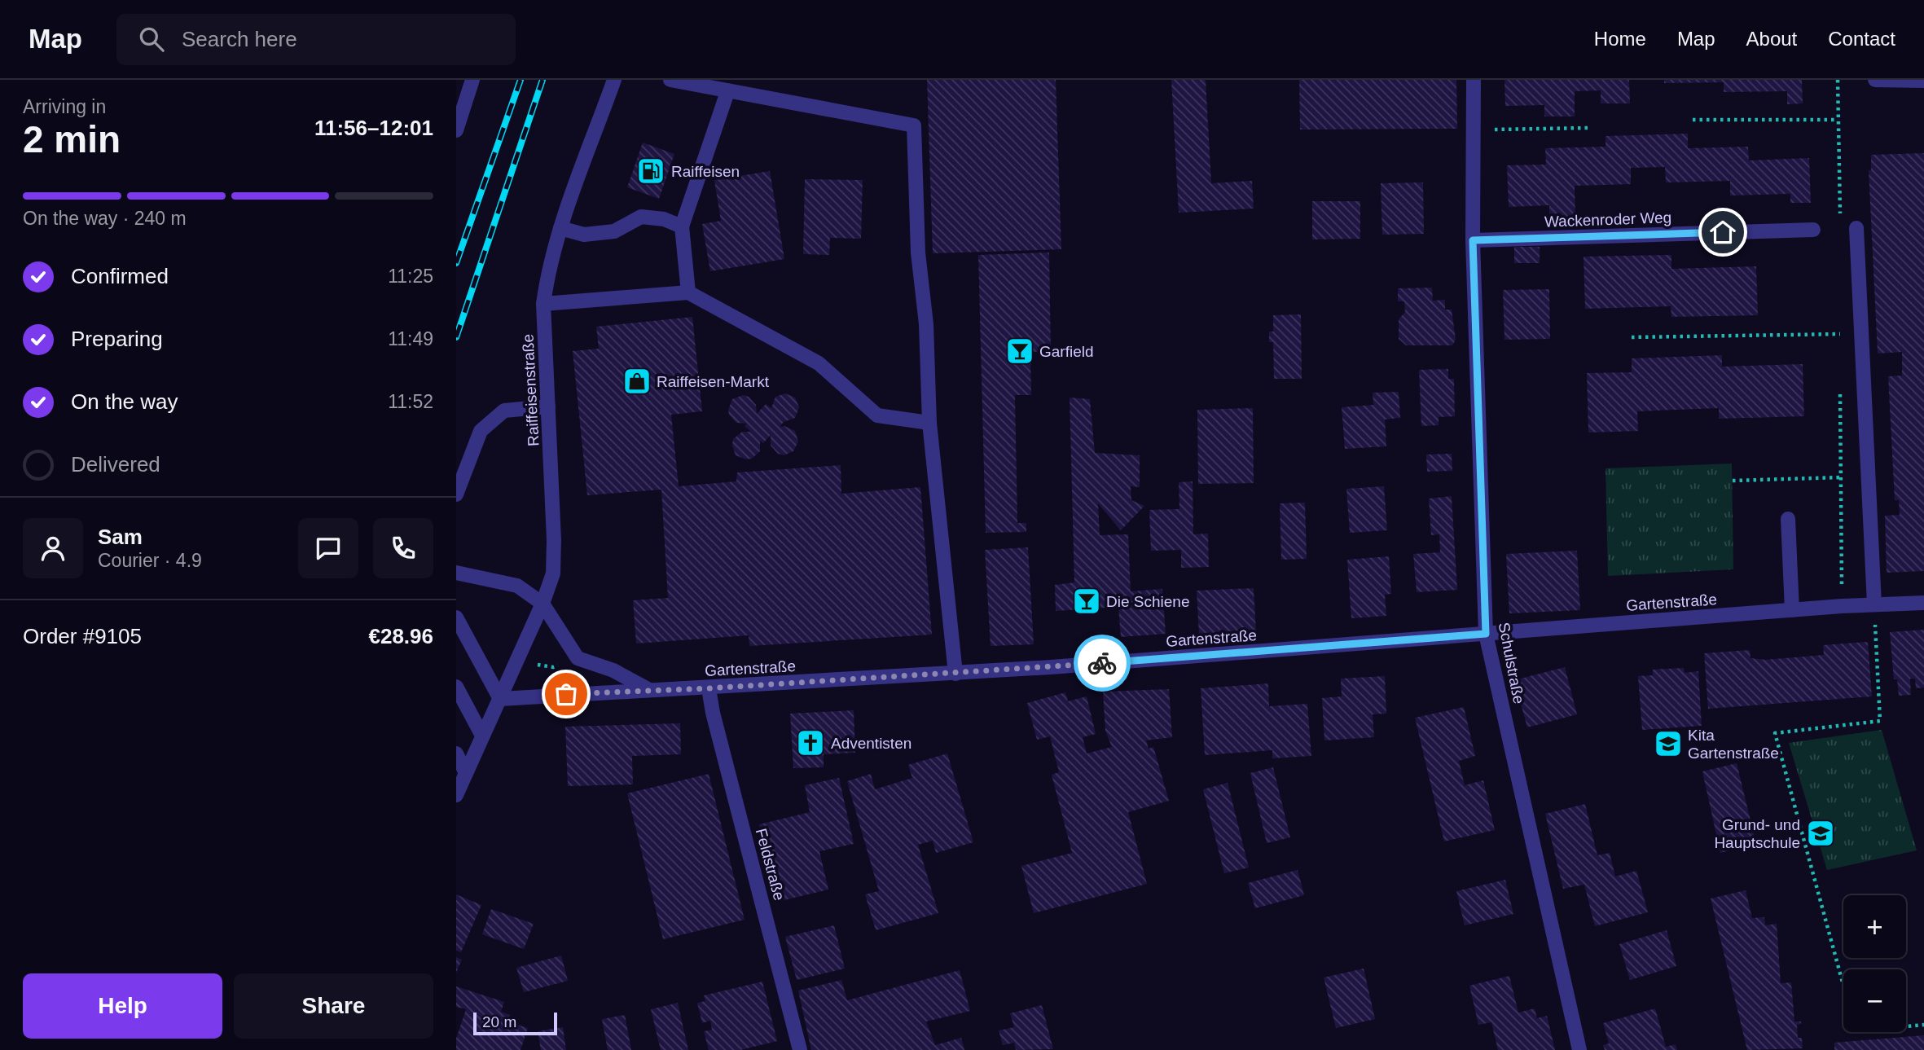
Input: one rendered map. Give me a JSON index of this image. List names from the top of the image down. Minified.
{"streets":{"street":["Wackenroder Weg","Raiffeisenstraße","Gartenstraße","Schulstraße","Feldstraße"]},"crossings":[["Wackenroder Weg","Schulstraße"],["Raiffeisenstraße","Gartenstraße"],["Gartenstraße","Schulstraße"],["Gartenstraße","Feldstraße"]],"places":{"fuel station":["Raiffeisen"],"bar":["Garfield","Die Schiene"],"shop":["Raiffeisen-Markt"],"church":["Adventisten"],"school or university":["Kita Gartenstraße","Grund- und Hauptschule"]},"scale_bar":"20 m","page":{"header":"Map","search":"Search here","nav":["Home","Map","About","Contact"],"heading":["2 min","Arriving in","11:56–12:01"],"panel":["Sam","Courier · 4.9","Order #9105","€28.96"],"bar":"On the way · 240 m","list":[["Confirmed","11:25"],["Preparing","11:49"],["On the way","11:52"],"Delivered"],"map_buttons":["+","−"],"buttons":["Help","Share"],"scale":"20 m"}}
